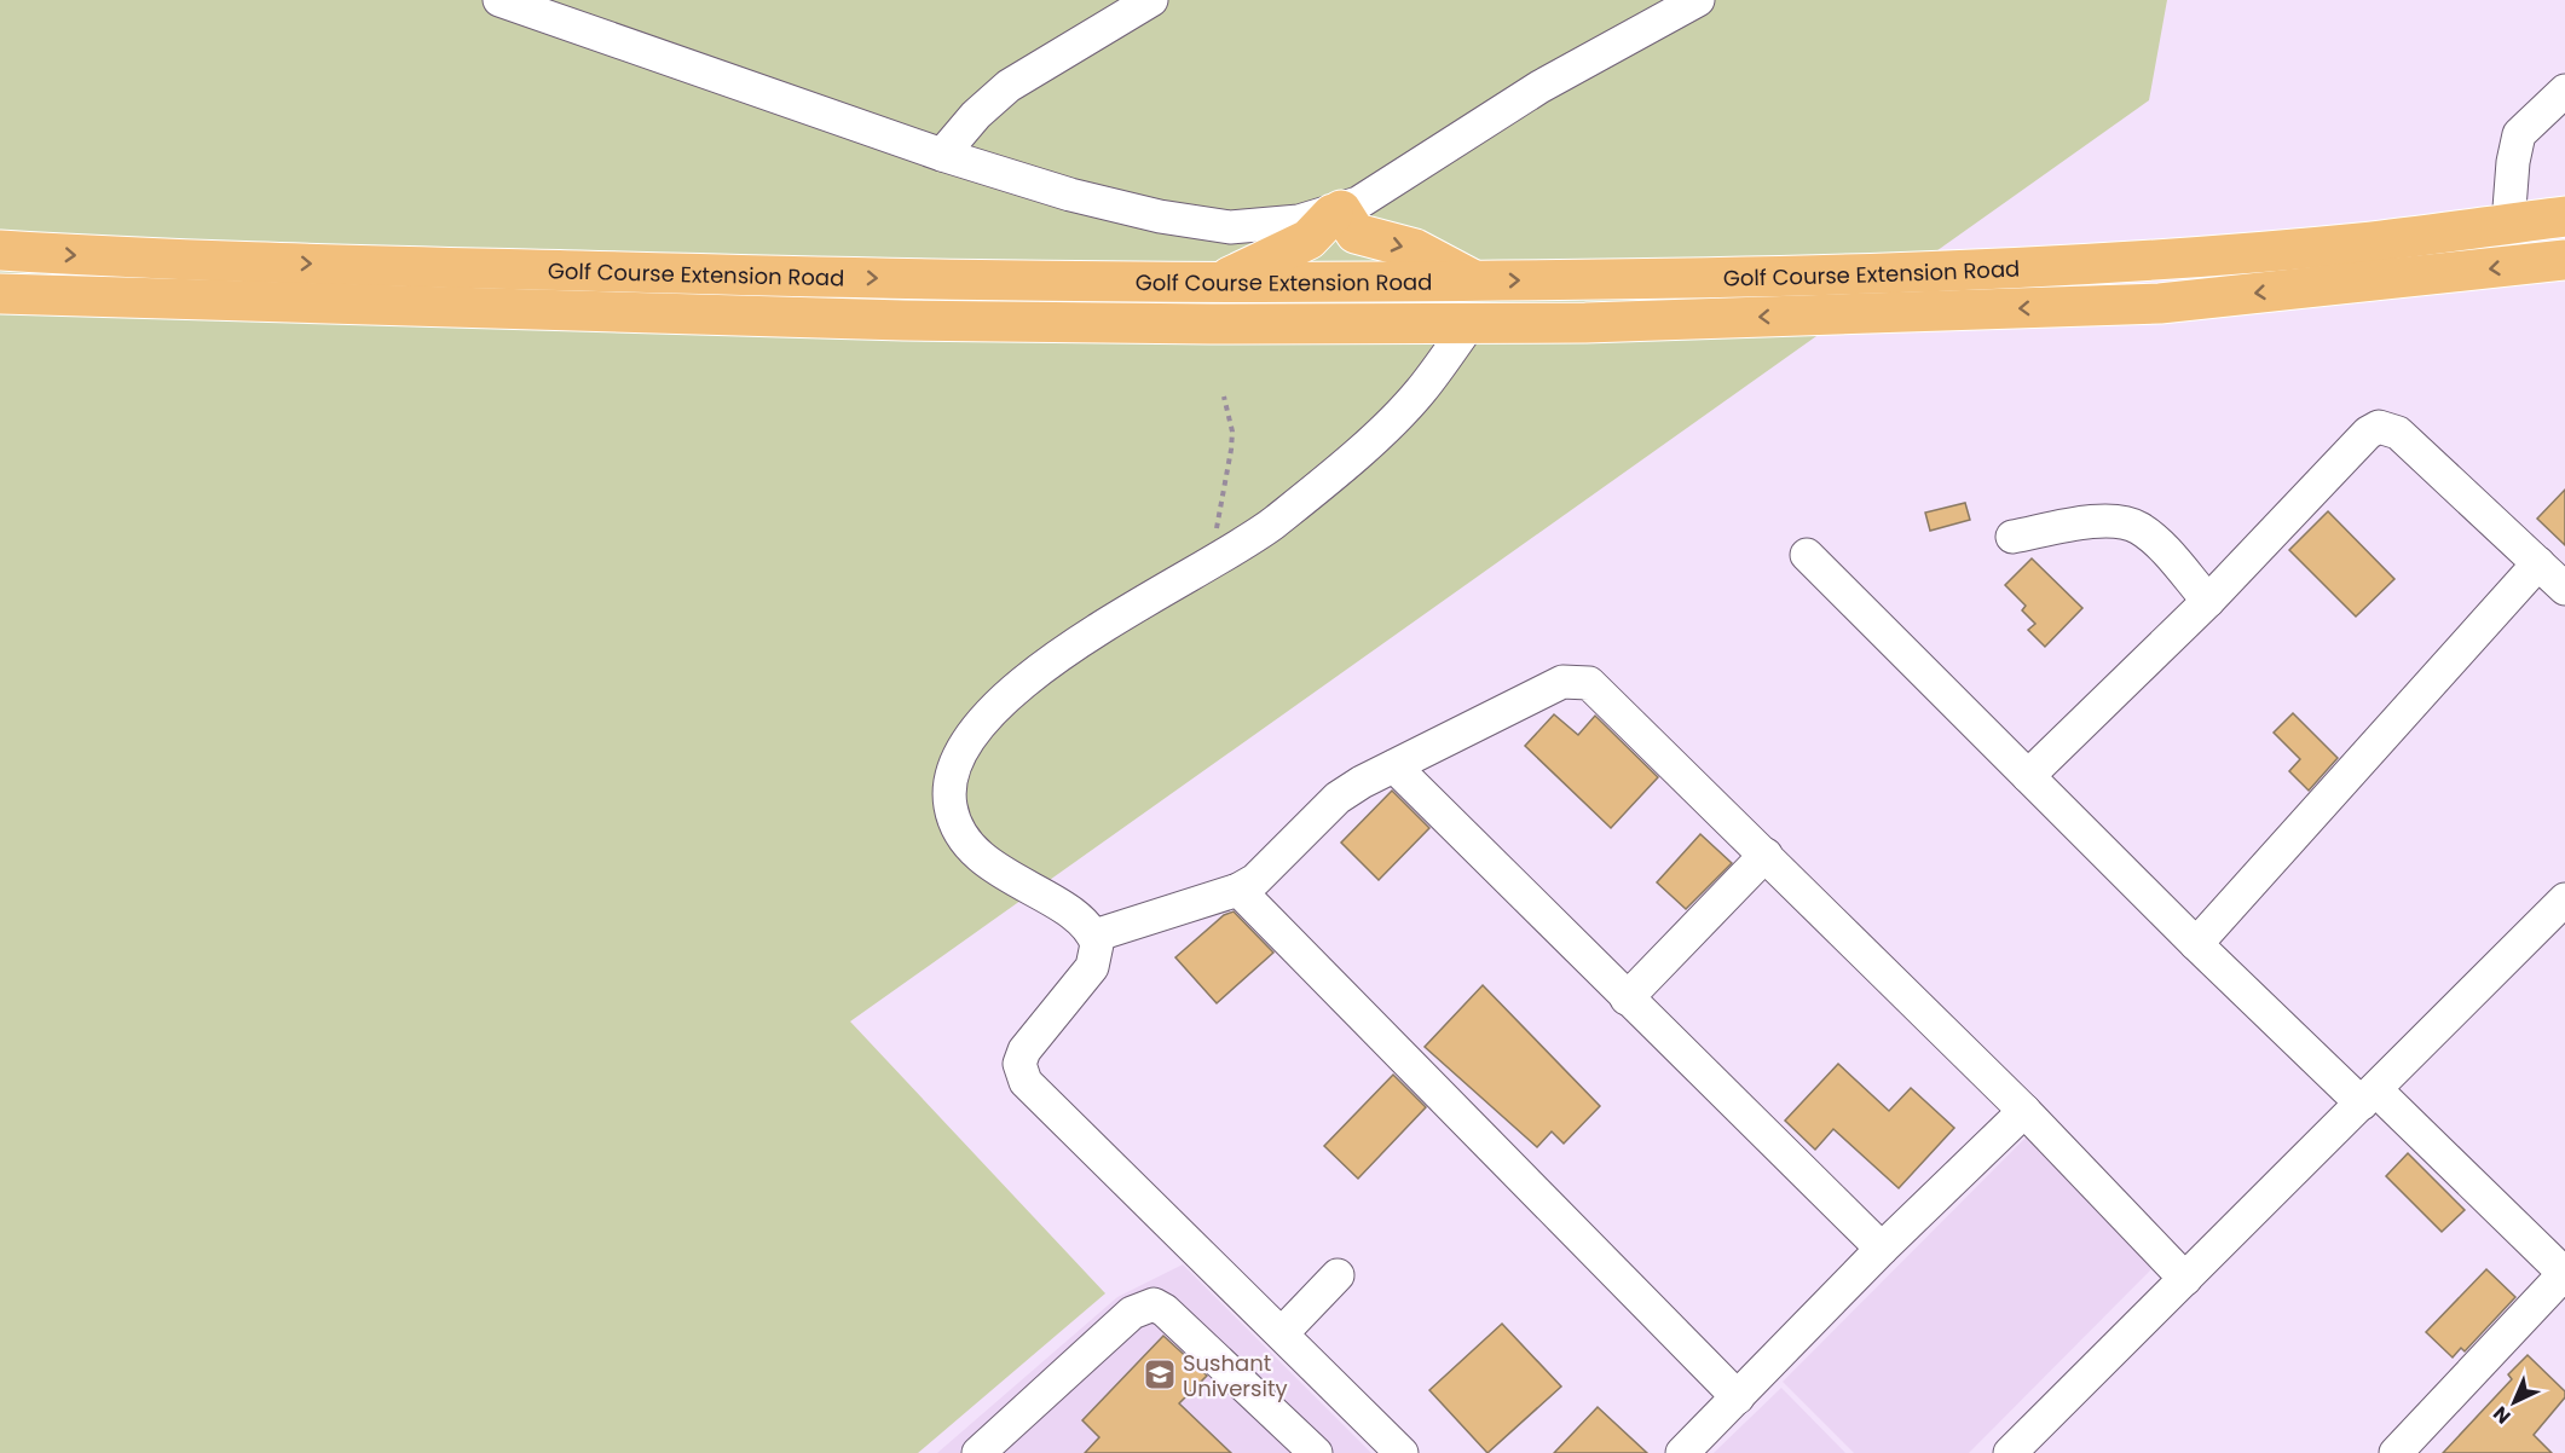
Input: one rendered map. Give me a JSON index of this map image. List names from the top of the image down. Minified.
{"streets":{"main road":["Golf Course Extension Road"]},"places":{"school or university":["Sushant University"]},"north":"bottom left"}
